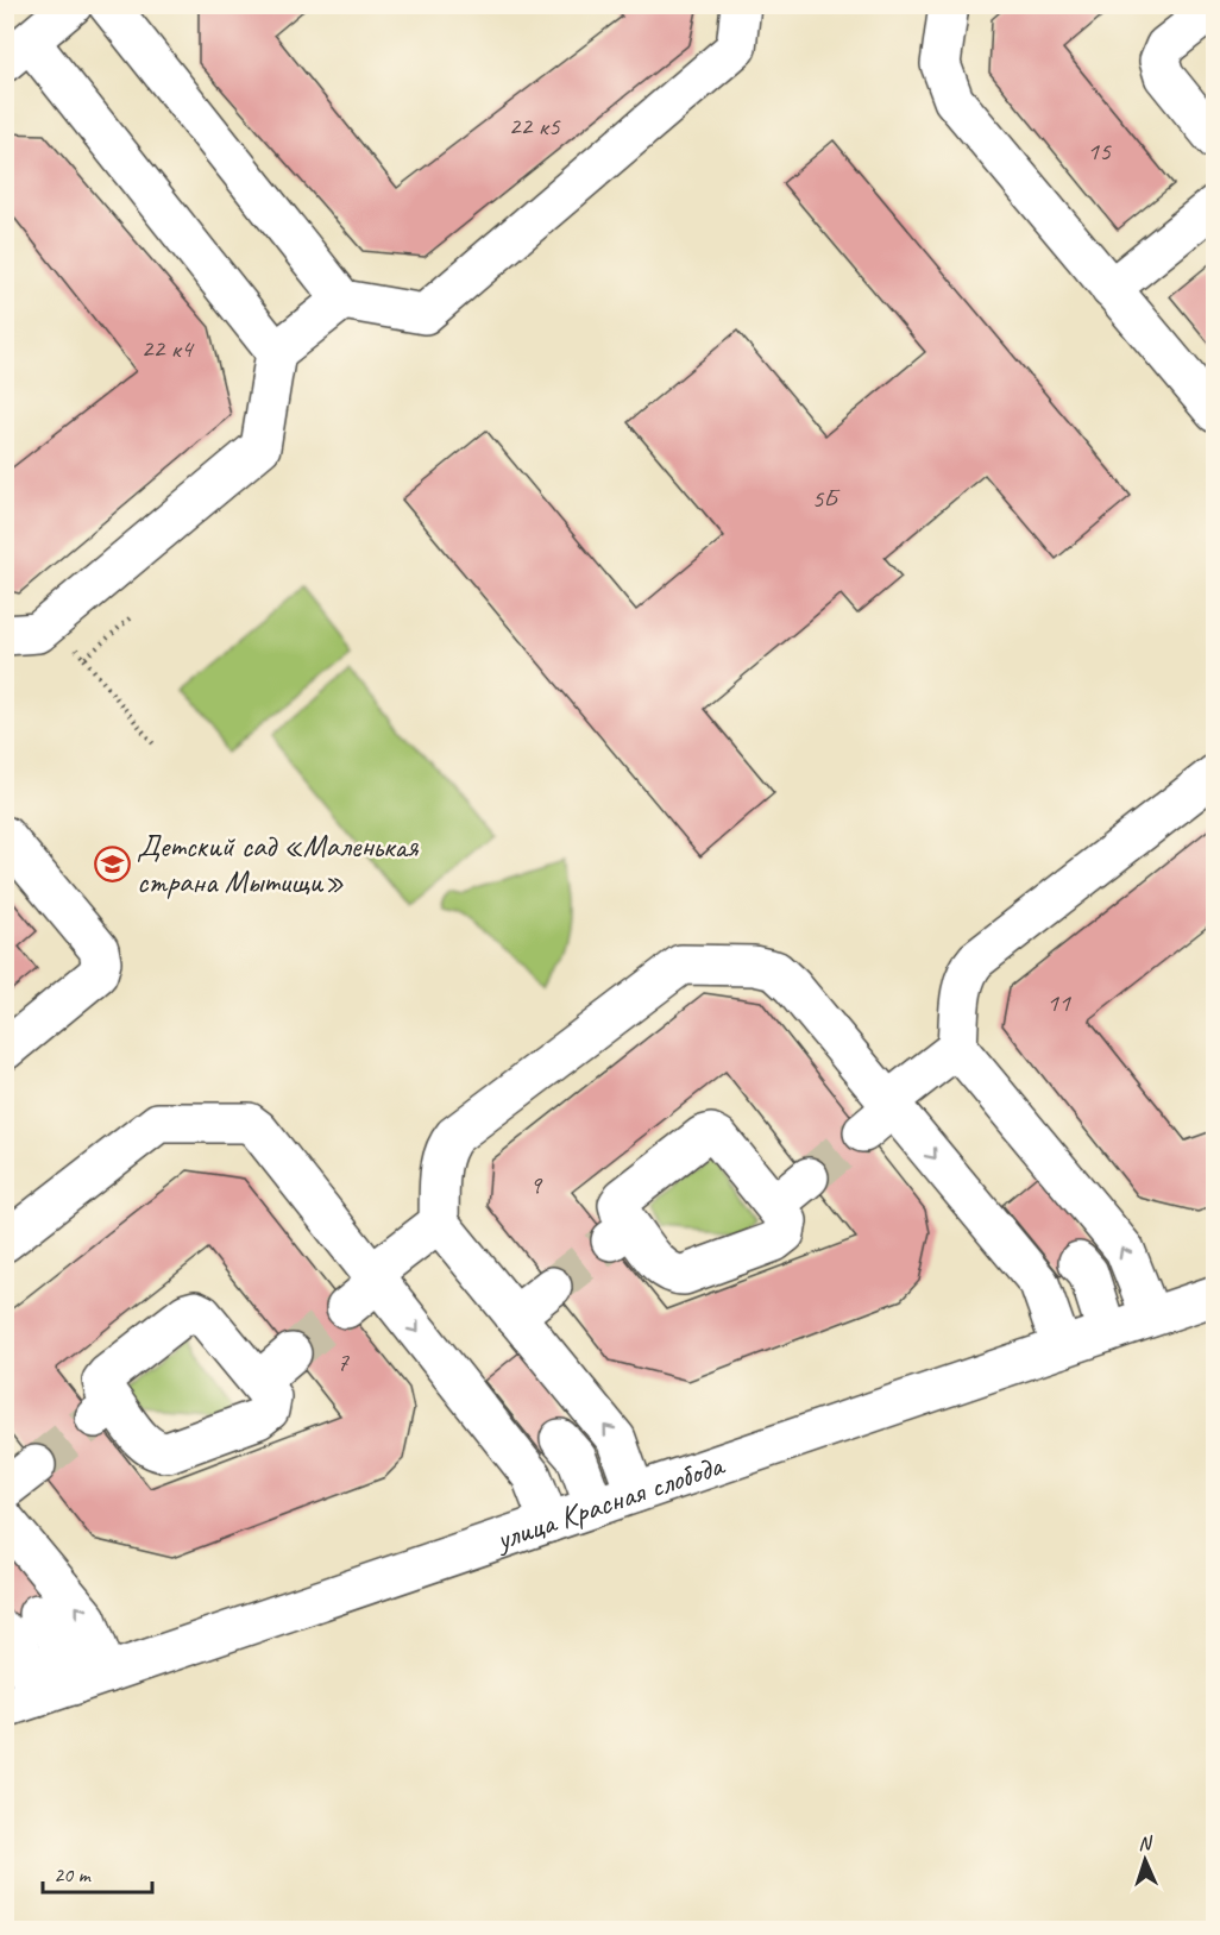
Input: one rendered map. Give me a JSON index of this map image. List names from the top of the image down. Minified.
{"streets":{"street":["улица Красная слобода"]},"places":{"school or university":["Детский сад «Маленькая страна Мытищи»"]},"house_numbers":["22 к5","15","22 к4","5Б","11","9","7"],"scale_bar":"20 m","north":"top"}
